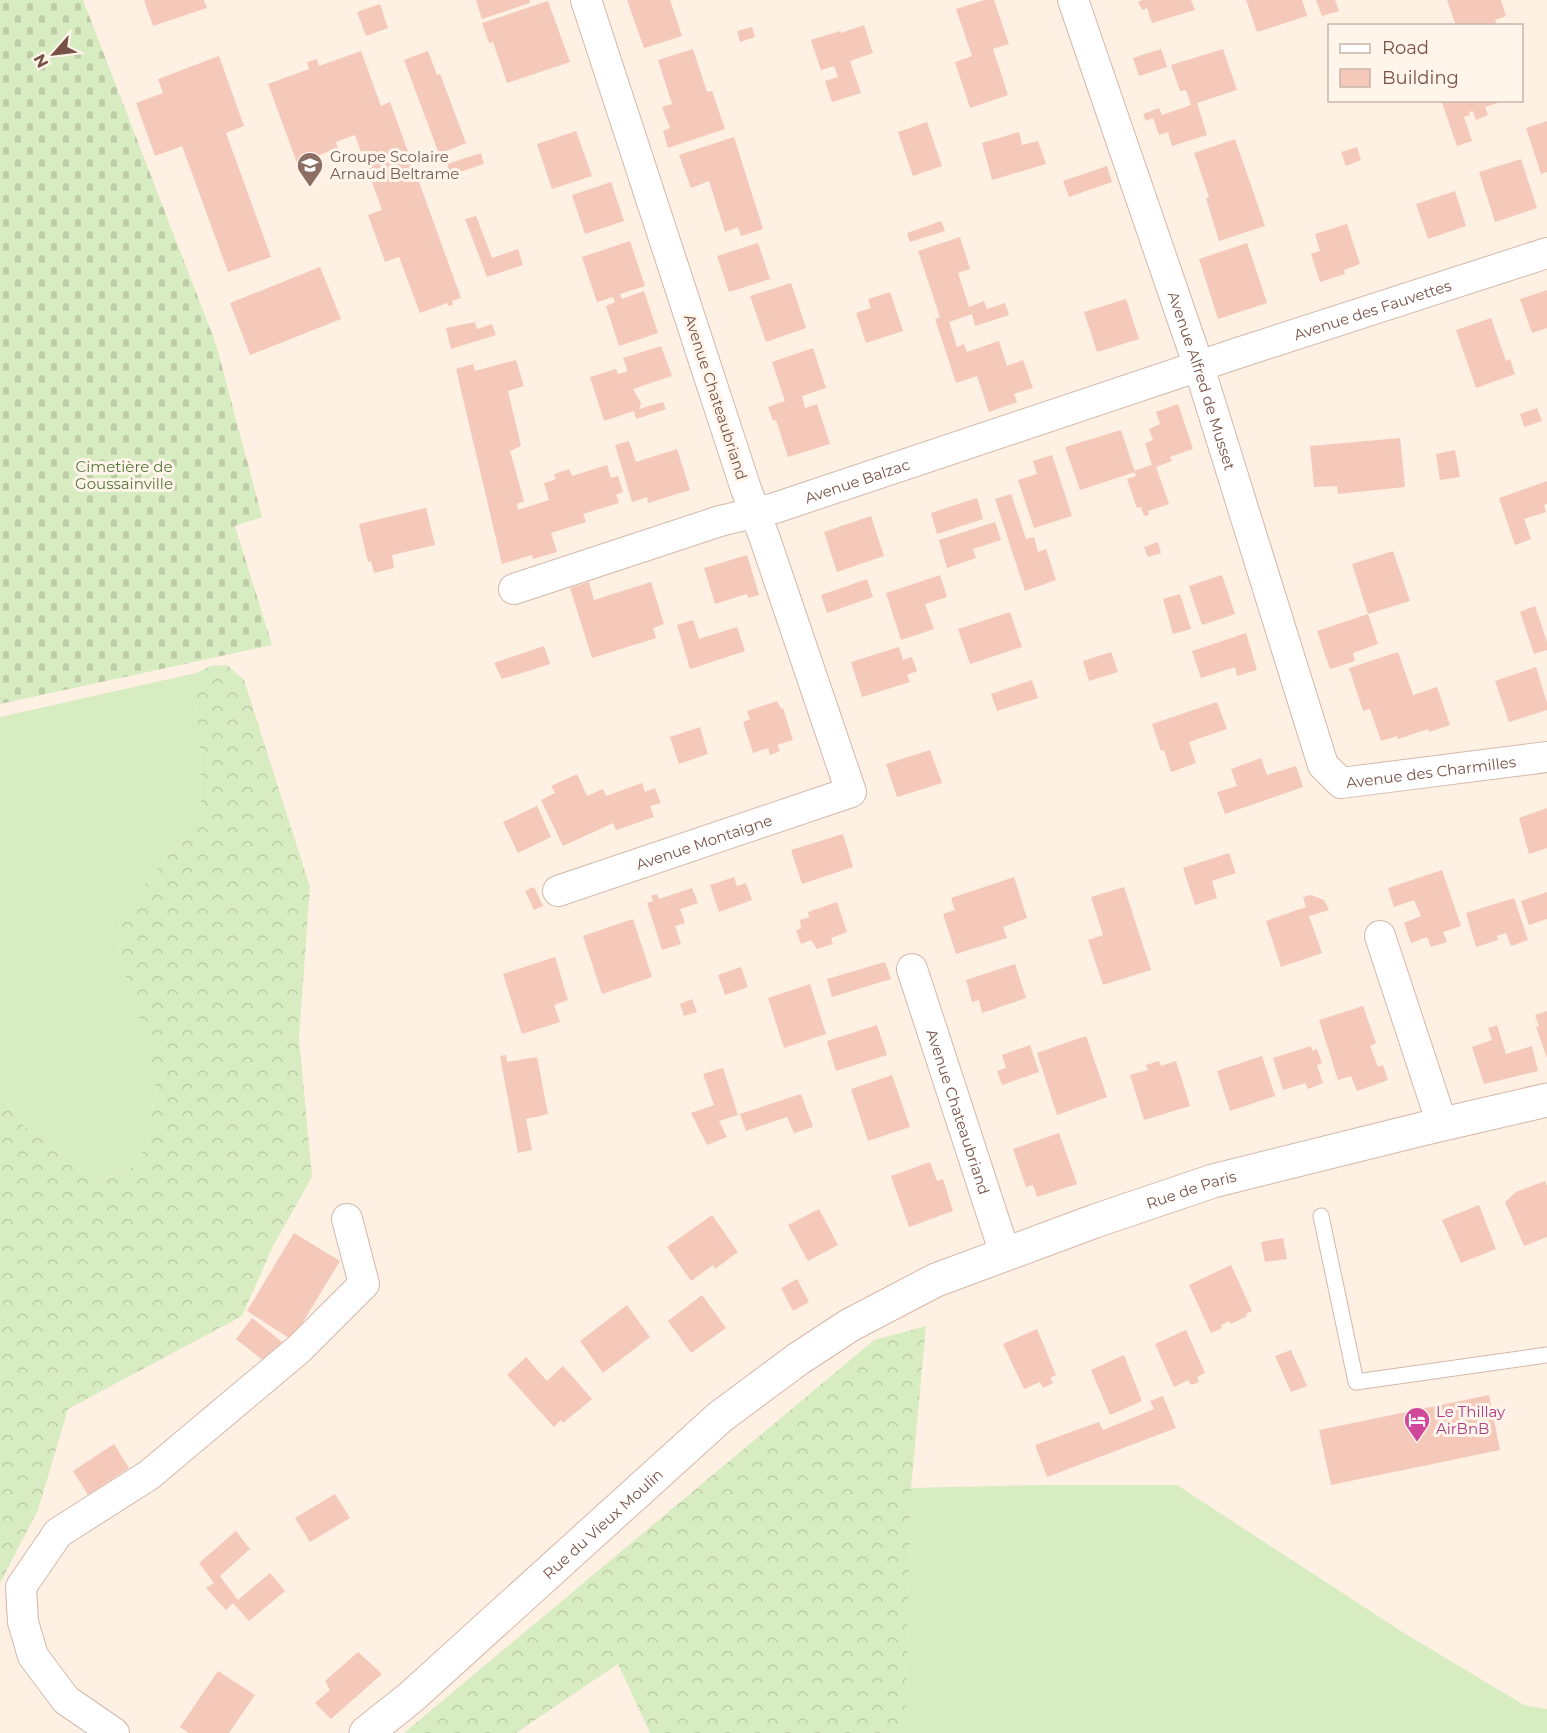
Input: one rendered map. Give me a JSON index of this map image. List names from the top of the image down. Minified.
{"streets":{"street":["Avenue des Fauvettes","Avenue Alfred de Musset","Avenue Chateaubriand","Avenue Balzac","Avenue des Charmilles","Avenue Montaigne","Rue de Paris","Rue du Vieux Moulin"]},"crossings":[["Avenue des Fauvettes","Avenue Alfred de Musset"],["Avenue des Fauvettes","Avenue Balzac"],["Avenue Alfred de Musset","Avenue Balzac"],["Avenue Alfred de Musset","Avenue des Charmilles"],["Avenue Chateaubriand","Avenue Balzac"],["Avenue Chateaubriand","Avenue Montaigne"],["Avenue Chateaubriand","Rue de Paris"],["Rue de Paris","Rue du Vieux Moulin"]],"parks":["Cimetière de Goussainville"],"places":{"school or university":["Groupe Scolaire Arnaud Beltrame"],"hotel":["Le Thillay AirBnB"]},"legend":["Road","Building"],"north":"bottom left"}
